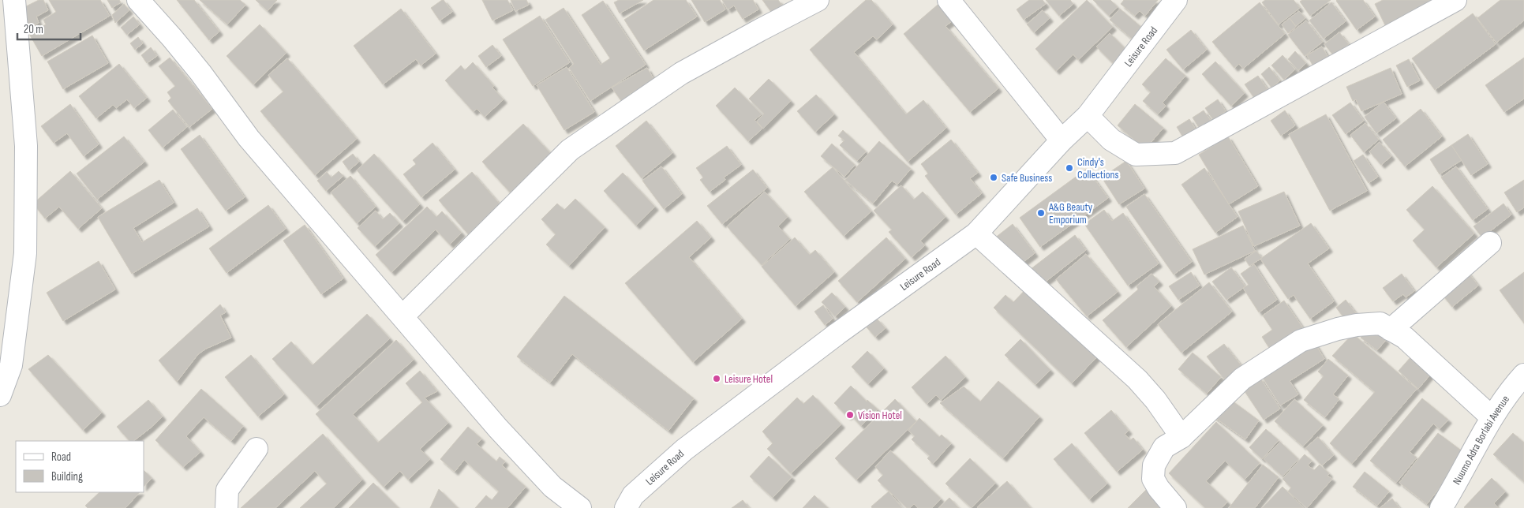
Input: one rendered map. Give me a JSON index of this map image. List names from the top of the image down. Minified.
{"streets":{"street":["Leisure Road","Nuumo Adra Borlabi Avenue"]},"places":["Cindy's Collections","Safe Business","A&G Beauty Emporium","Leisure Hotel","Vision Hotel"],"legend":["Road","Building"],"scale_bar":"20 m"}
